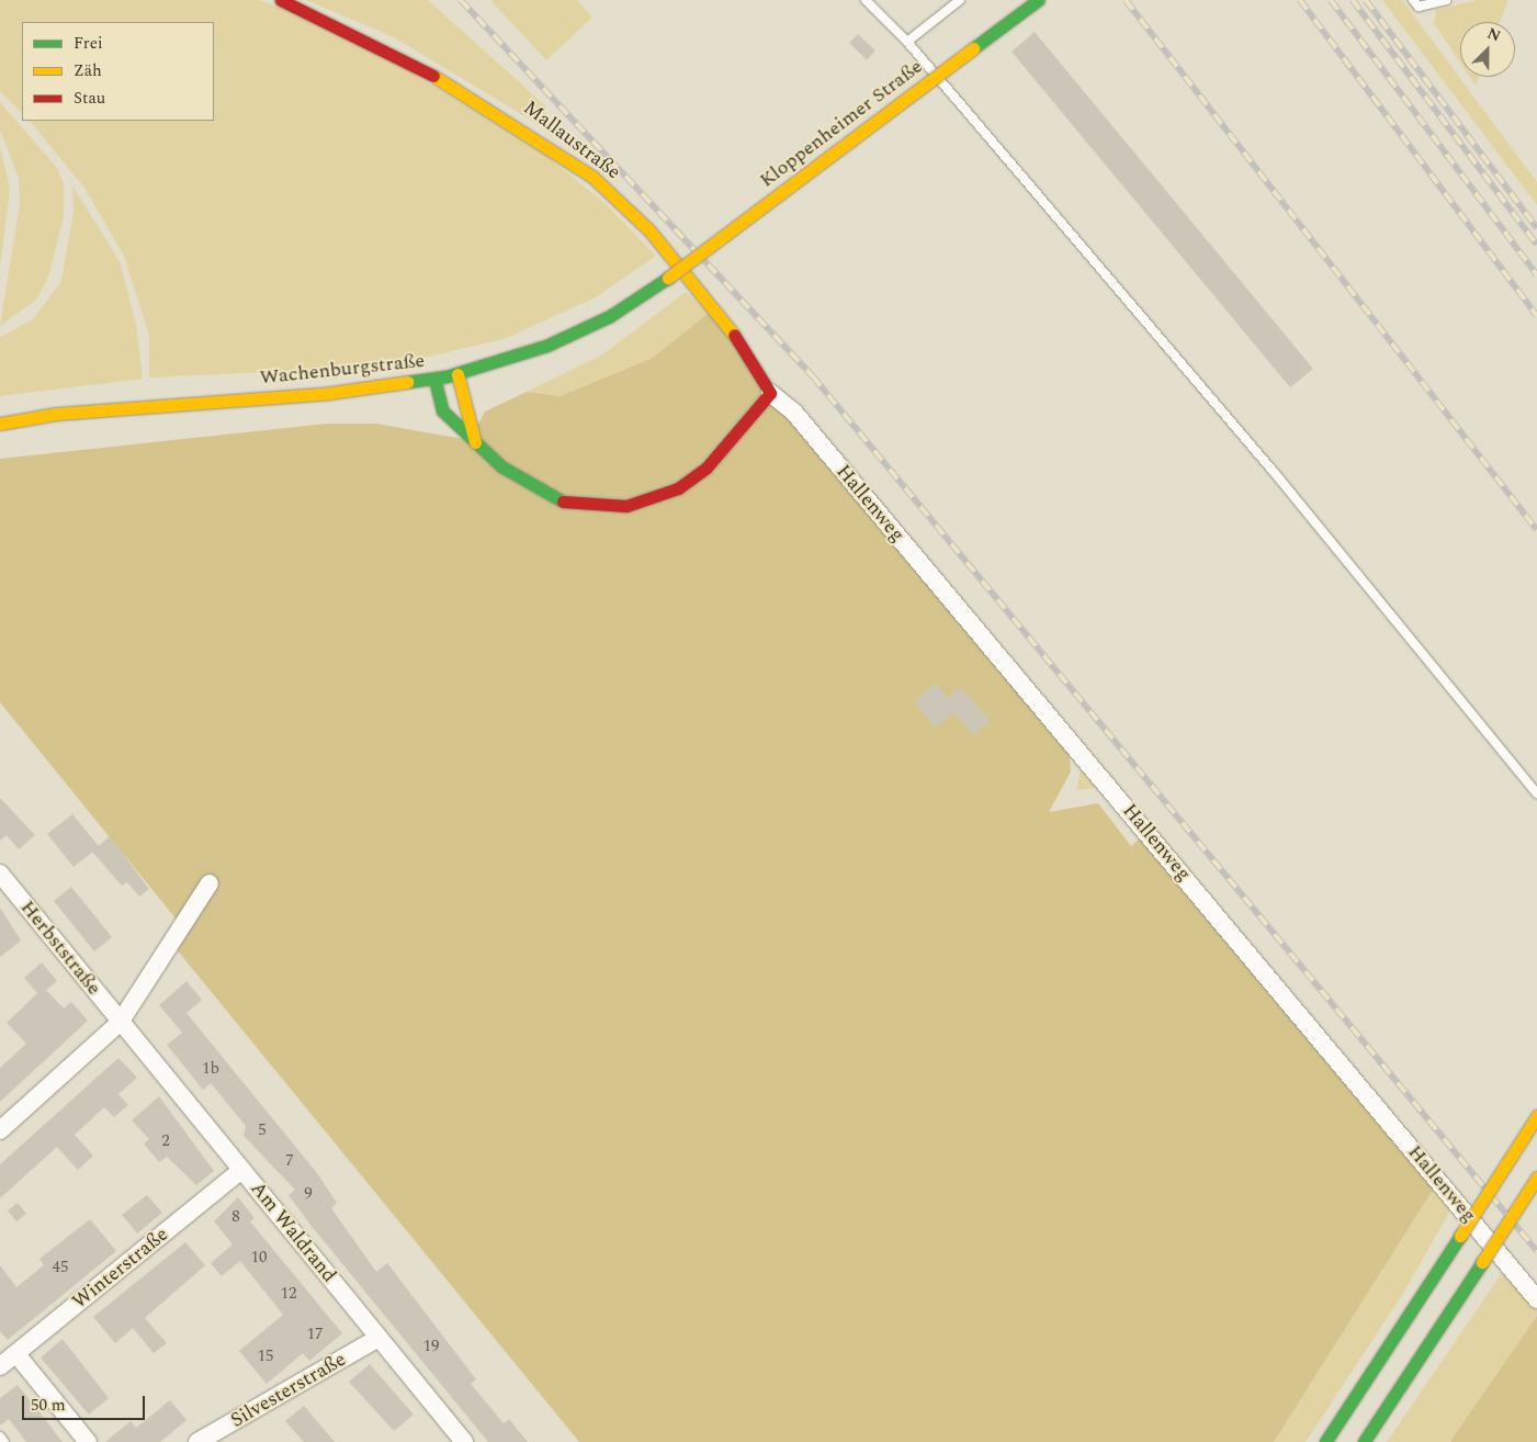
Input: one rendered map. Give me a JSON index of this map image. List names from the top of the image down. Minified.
{"streets":{"main road":["Kloppenheimer Straße","Mallaustraße","Wachenburgstraße"],"street":["Hallenweg","Herbststraße","Am Waldrand","Winterstraße","Silvesterstraße"]},"crossings":[["Kloppenheimer Straße","Wachenburgstraße"],["Mallaustraße","Hallenweg"],["Herbststraße","Am Waldrand"],["Am Waldrand","Winterstraße"],["Am Waldrand","Silvesterstraße"]],"house_numbers":["1b","5","2","7","9","8","10","45","12","17","19","15"],"legend":["Frei","Zäh","Stau"],"scale_bar":"50 m","north":"top right"}
